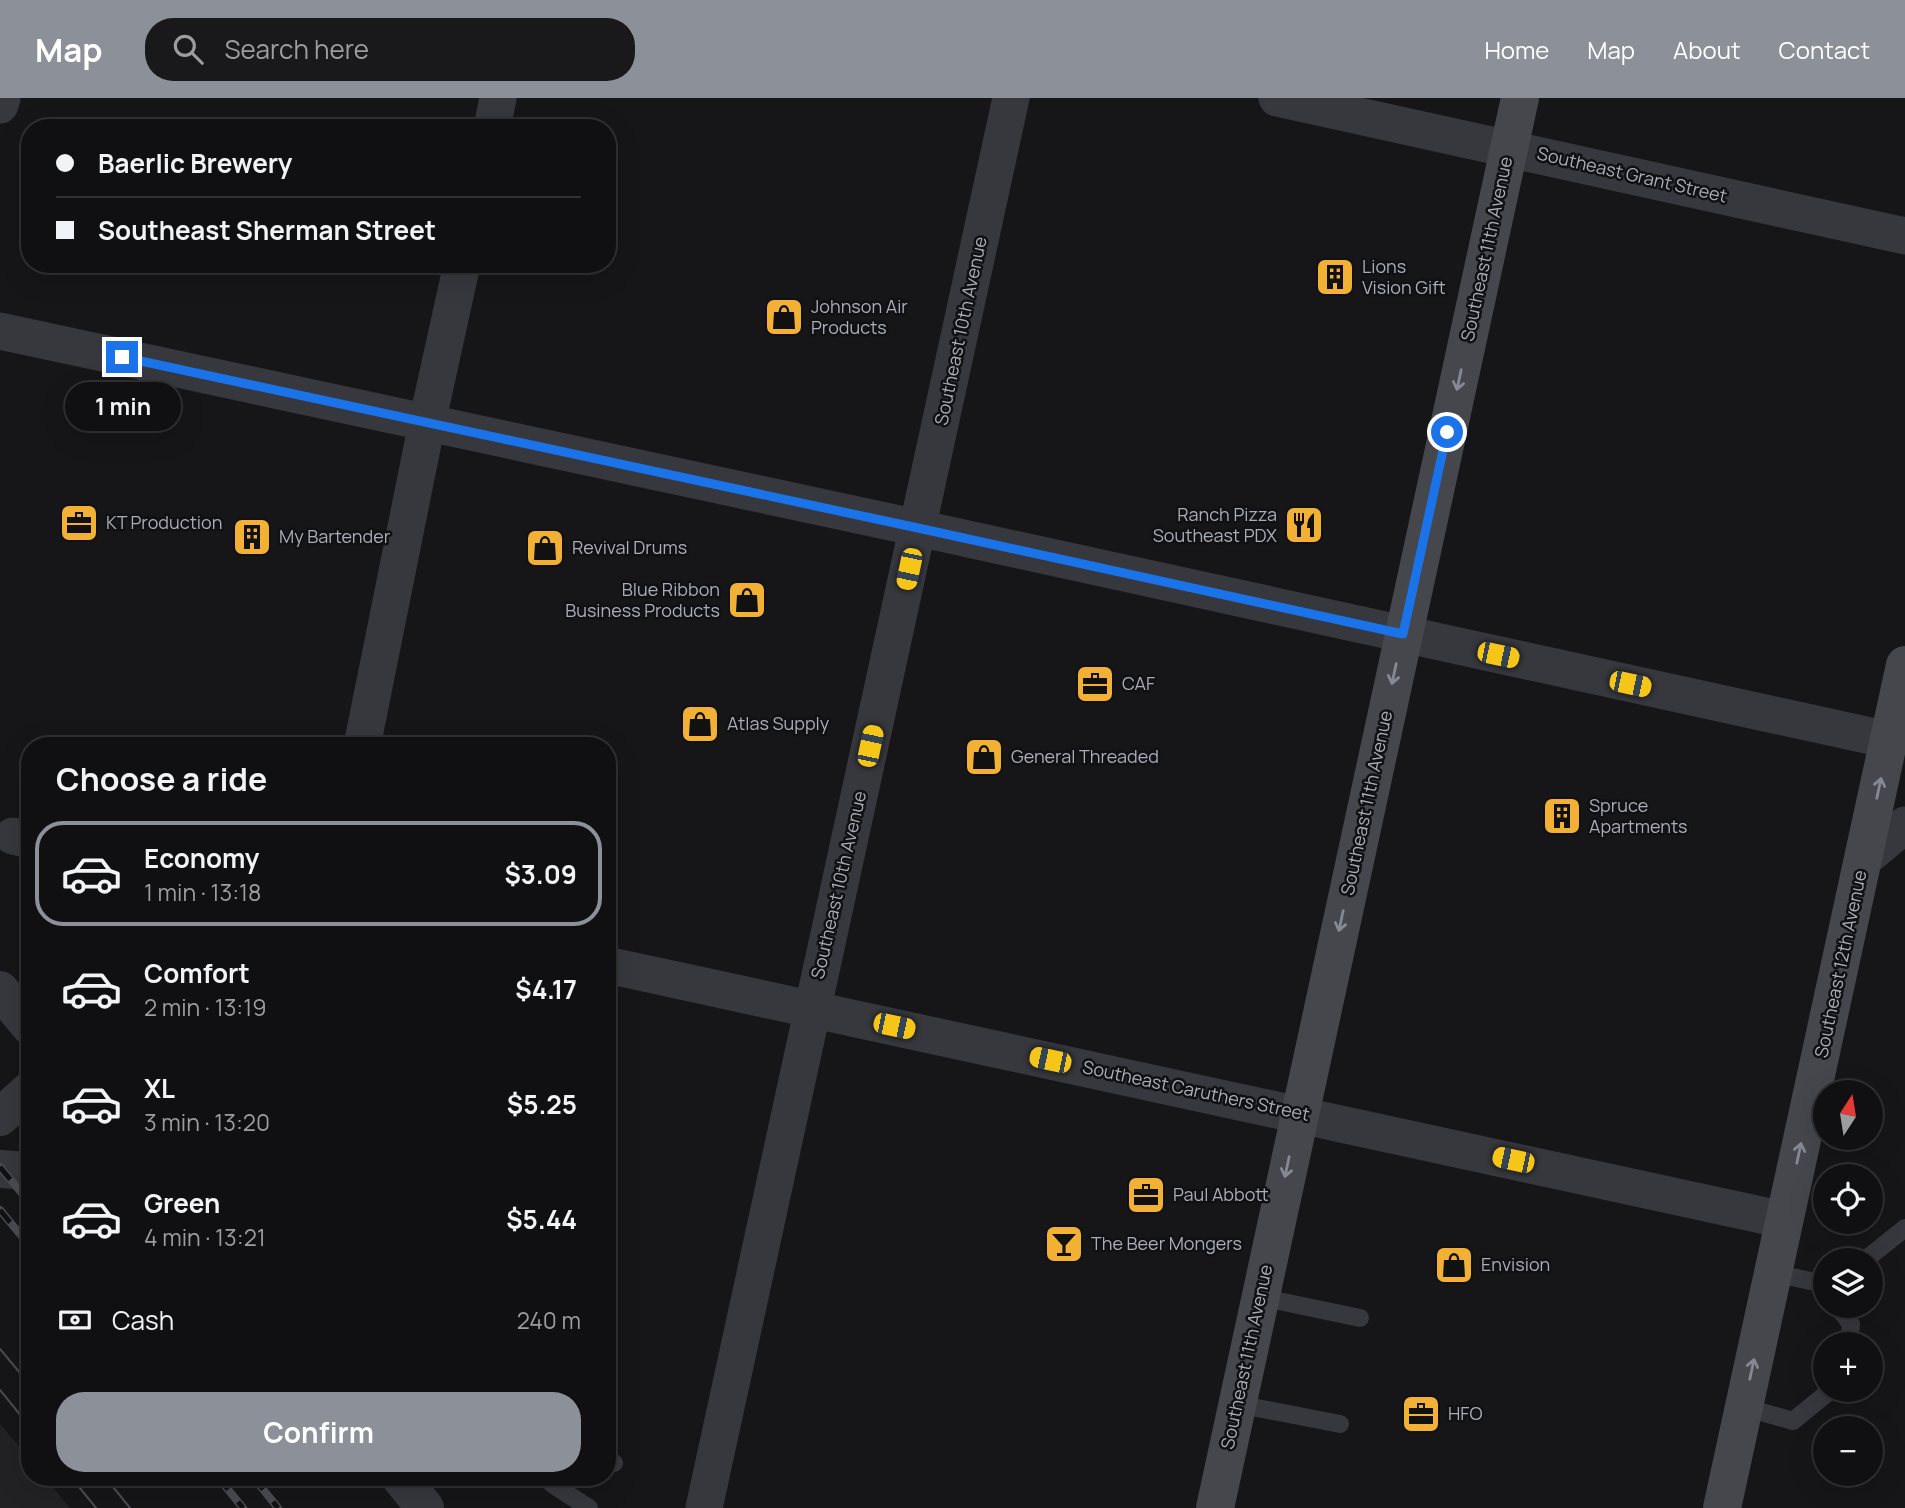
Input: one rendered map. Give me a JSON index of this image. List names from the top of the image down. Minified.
{"streets":{"main road":["Southeast 11th Avenue","Southeast 12th Avenue"],"street":["Southeast Grant Street","Southeast 10th Avenue","Southeast Caruthers Street"]},"crossings":[["Southeast Grant Street","Southeast 11th Avenue"],["Southeast 11th Avenue","Southeast Caruthers Street"],["Southeast 10th Avenue","Southeast Caruthers Street"],["Southeast 12th Avenue","Southeast Caruthers Street"]],"one_way":["Southeast 11th Avenue","Southeast 12th Avenue"],"places":{"building":["Lions Vision Gift","My Bartender","Spruce Apartments"],"shop":["Johnson Air Products","Revival Drums","Blue Ribbon Business Products","Atlas Supply","General Threaded","Envision"],"office":["KT Production","CAF","Paul Abbott","HFO"],"restaurant":["Ranch Pizza Southeast PDX"],"bar":["The Beer Mongers"]},"north":"top","page":{"header":"Map","search":"Search here","nav":["Home","Map","About","Contact"],"banner":["Baerlic Brewery","Southeast Sherman Street"],"bubble":"1 min","heading":"Choose a ride","list":[{"name":"Economy","note":"1 min · 13:18","value":"$3.09"},{"name":"Comfort","note":"2 min · 13:19","value":"$4.17"},{"name":"XL","note":"3 min · 13:20","value":"$5.25"},{"name":"Green","note":"4 min · 13:21","value":"$5.44"}],"map_buttons":["+","−"],"pay":["Cash","240 m"],"buttons":"Confirm"}}
